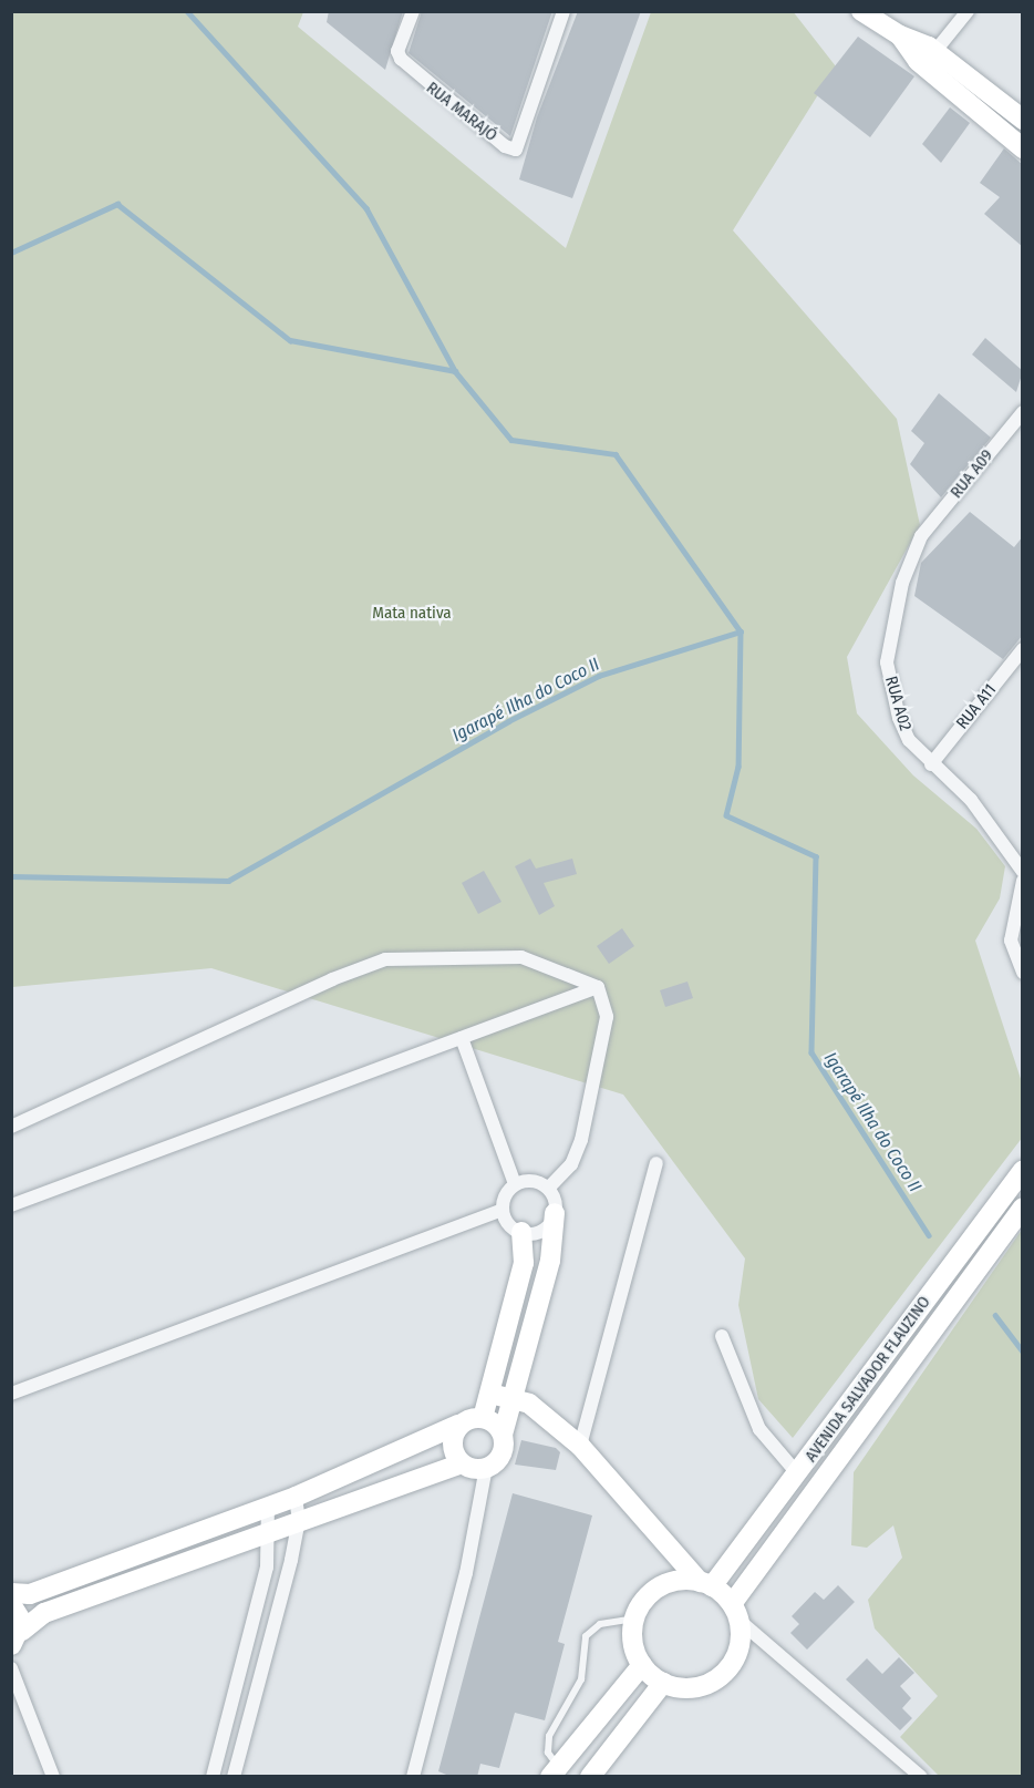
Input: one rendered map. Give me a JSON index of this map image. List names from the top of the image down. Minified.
{"streets":{"street":["RUA MARAJÓ","RUA A09","RUA A02","RUA A11","AVENIDA SALVADOR FLAUZINO"]},"crossings":[["RUA A09","RUA A02"],["RUA A02","RUA A11"]],"water":["Igarapé Ilha do Coco II"],"parks":["Mata nativa"]}
